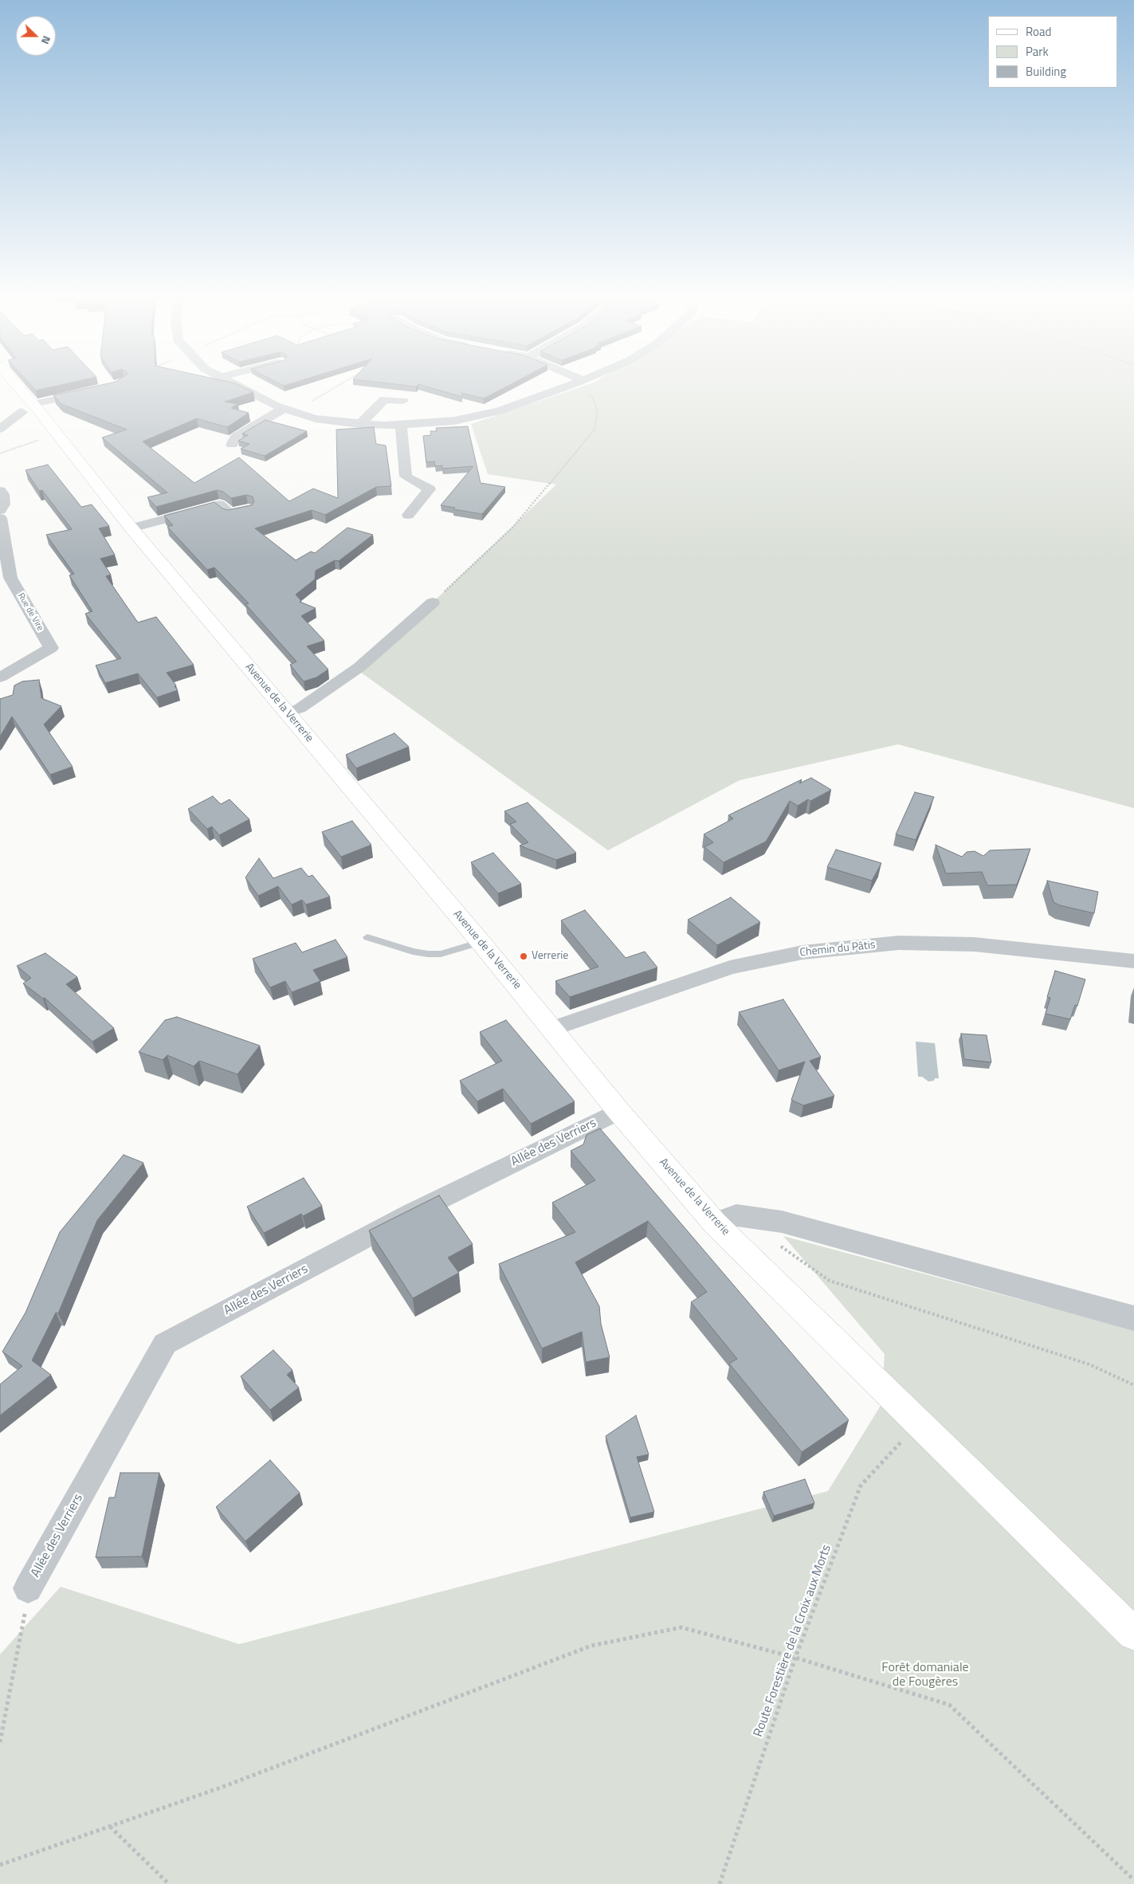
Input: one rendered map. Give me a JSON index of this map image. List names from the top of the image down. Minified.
{"streets":{"main road":["Avenue de la Verrerie"],"street":["Rue de Vire","Chemin du Pâtis","Allée des Verriers"],"path":["Route Forestière de la Croix aux Morts"]},"crossings":[["Avenue de la Verrerie","Chemin du Pâtis"],["Avenue de la Verrerie","Allée des Verriers"],["Avenue de la Verrerie","Route Forestière de la Croix aux Morts"]],"parks":["Forêt domaniale de Fougères"],"places":["Verrerie"],"legend":["Road","Park","Building"],"north":"right"}
